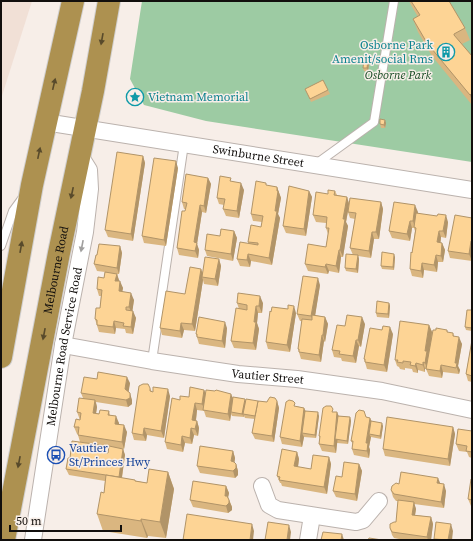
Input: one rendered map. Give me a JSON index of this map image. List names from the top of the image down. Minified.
{"streets":{"highway":["Melbourne Road"],"street":["Swinburne Street","Melbourne Road Service Road","Vautier Street"]},"crossings":[["Swinburne Street","Melbourne Road"],["Melbourne Road","Melbourne Road Service Road"],["Melbourne Road Service Road","Vautier Street"]],"one_way":["Melbourne Road Service Road"],"parks":["Osborne Park"],"places":{"building":["Osborne Park Amenit/social Rms"],"place":["Vietnam Memorial"],"bus stop":["Vautier St/Princes Hwy"]},"scale_bar":"50 m"}
